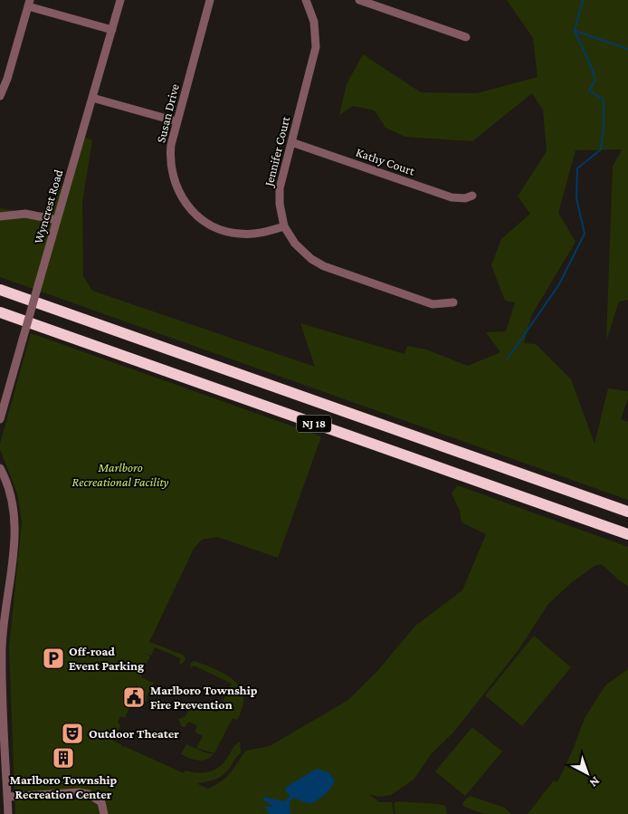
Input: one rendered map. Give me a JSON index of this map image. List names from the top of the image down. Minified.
{"streets":{"highway":["NJ 18"],"street":["Susan Drive","Jennifer Court","Kathy Court","Wyncrest Road"]},"crossings":[["Susan Drive","Jennifer Court"],["Jennifer Court","Kathy Court"]],"parks":["Marlboro Recreational Facility"],"places":{"parking":["Off-road Event Parking"],"public building":["Marlboro Township Fire Prevention"],"theatre":["Outdoor Theater"],"building":["Marlboro Township Recreation Center"]},"north":"bottom right"}
